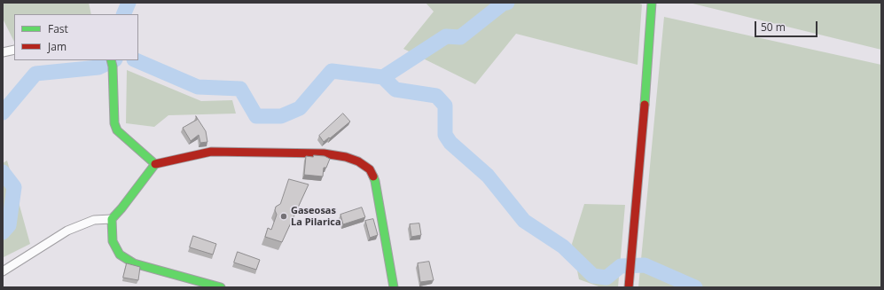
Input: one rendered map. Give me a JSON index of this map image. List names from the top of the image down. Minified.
{"places":["Gaseosas La Pilarica"],"legend":["Fast","Jam"],"scale_bar":"50 m"}
